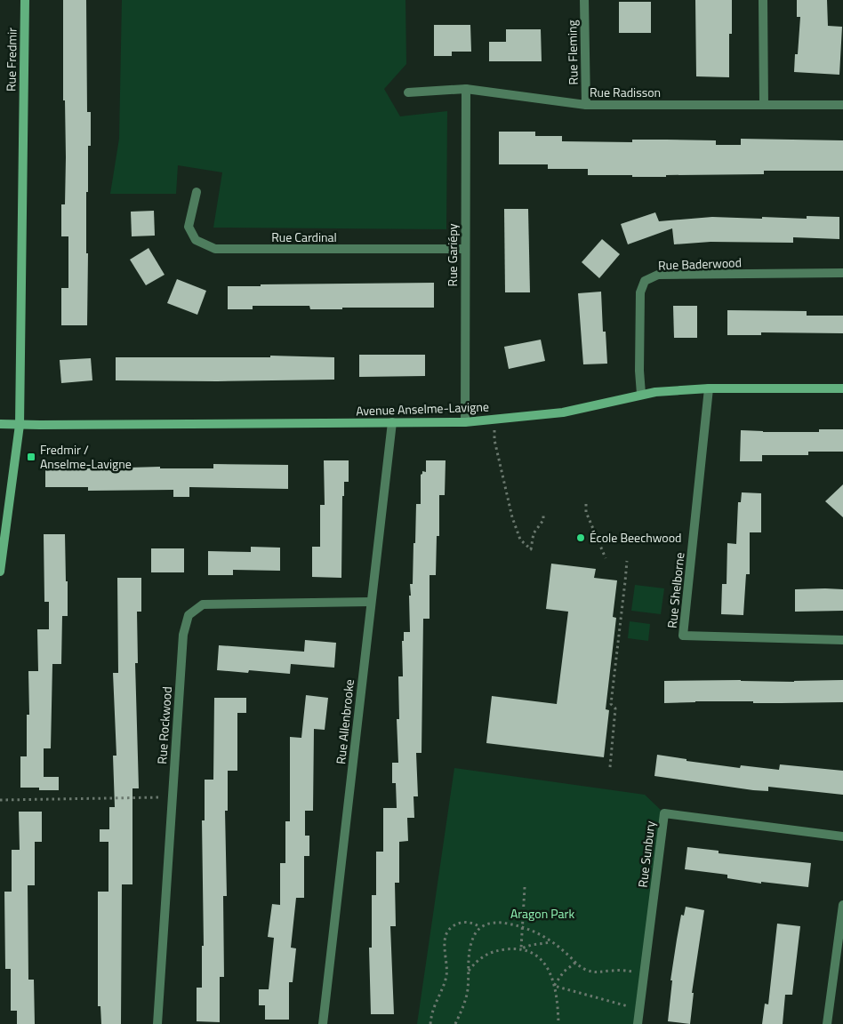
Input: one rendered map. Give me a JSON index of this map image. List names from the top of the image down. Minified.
{"streets":{"street":["Rue Fleming","Rue Fredmir","Rue Radisson","Rue Cardinal","Rue Gariépy","Rue Baderwood","Avenue Anselme-Lavigne","Rue Shelborne","Rue Allenbrooke","Rue Rockwood","Rue Sunbury"]},"crossings":[["Rue Fleming","Rue Radisson"],["Rue Fredmir","Avenue Anselme-Lavigne"],["Rue Radisson","Rue Gariépy"],["Rue Cardinal","Rue Gariépy"],["Rue Gariépy","Avenue Anselme-Lavigne"],["Rue Baderwood","Avenue Anselme-Lavigne"],["Avenue Anselme-Lavigne","Rue Shelborne"],["Avenue Anselme-Lavigne","Rue Allenbrooke"],["Rue Allenbrooke","Rue Rockwood"]],"parks":["Aragon Park"],"places":{"transit":["Fredmir / Anselme-Lavigne"],"other":["École Beechwood"]}}
